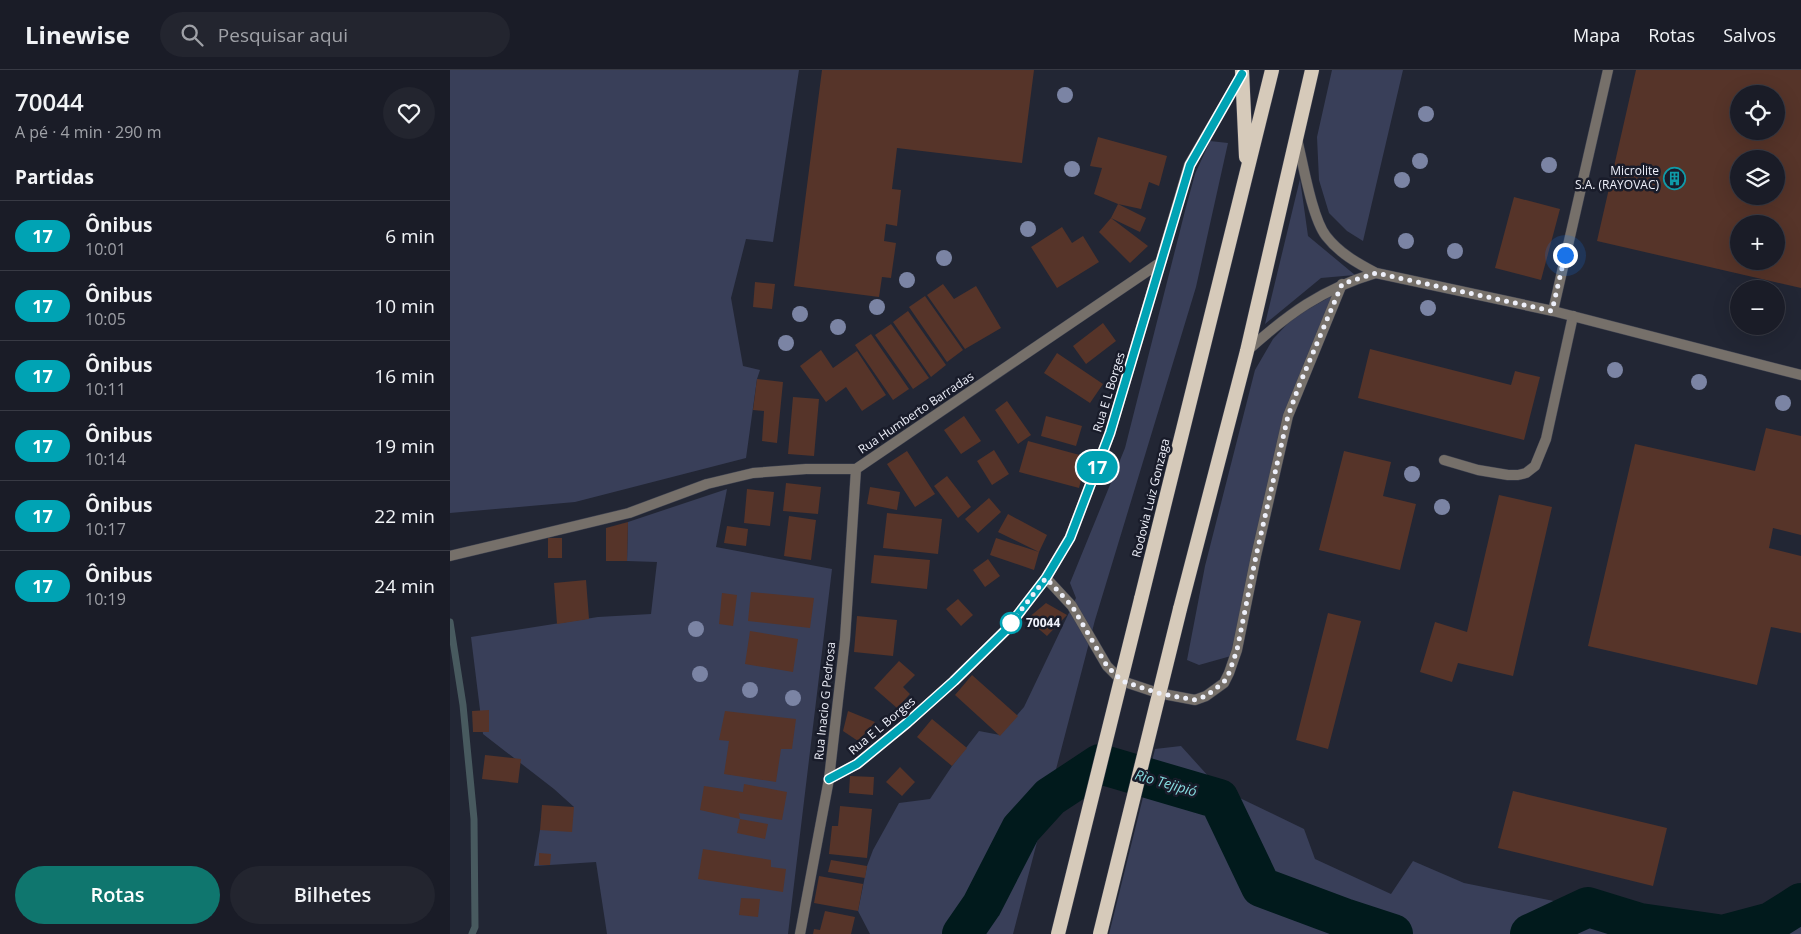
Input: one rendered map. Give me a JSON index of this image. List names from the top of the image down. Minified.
{"streets":{"highway":["Rodovia Luiz Gonzaga"],"street":["Rua E L Borges","Rua Humberto Barradas","Rua Inacio G Pedrosa"]},"crossings":[["Rua E L Borges","Rua Humberto Barradas"],["Rua E L Borges","Rua Inacio G Pedrosa"],["Rua Humberto Barradas","Rua Inacio G Pedrosa"]],"water":["Rio Tejipió"],"places":{"building":["Microlite S.A. (RAYOVAC)"],"other":["70044"]},"lines":["bus line 17"],"page":{"header":"Linewise","search":"Pesquisar aqui","nav":["Mapa","Rotas","Salvos"],"heading":[["70044","A pé · 4 min · 290 m"],"Partidas"],"on_map":"17","map_buttons":["+","−"],"list":[{"mark":"17","name":"Ônibus","note":"10:01","value":"6 min"},{"mark":"17","name":"Ônibus","note":"10:05","value":"10 min"},{"mark":"17","name":"Ônibus","note":"10:11","value":"16 min"},{"mark":"17","name":"Ônibus","note":"10:14","value":"19 min"},{"mark":"17","name":"Ônibus","note":"10:17","value":"22 min"},{"mark":"17","name":"Ônibus","note":"10:19","value":"24 min"}],"buttons":["Rotas","Bilhetes"]}}
